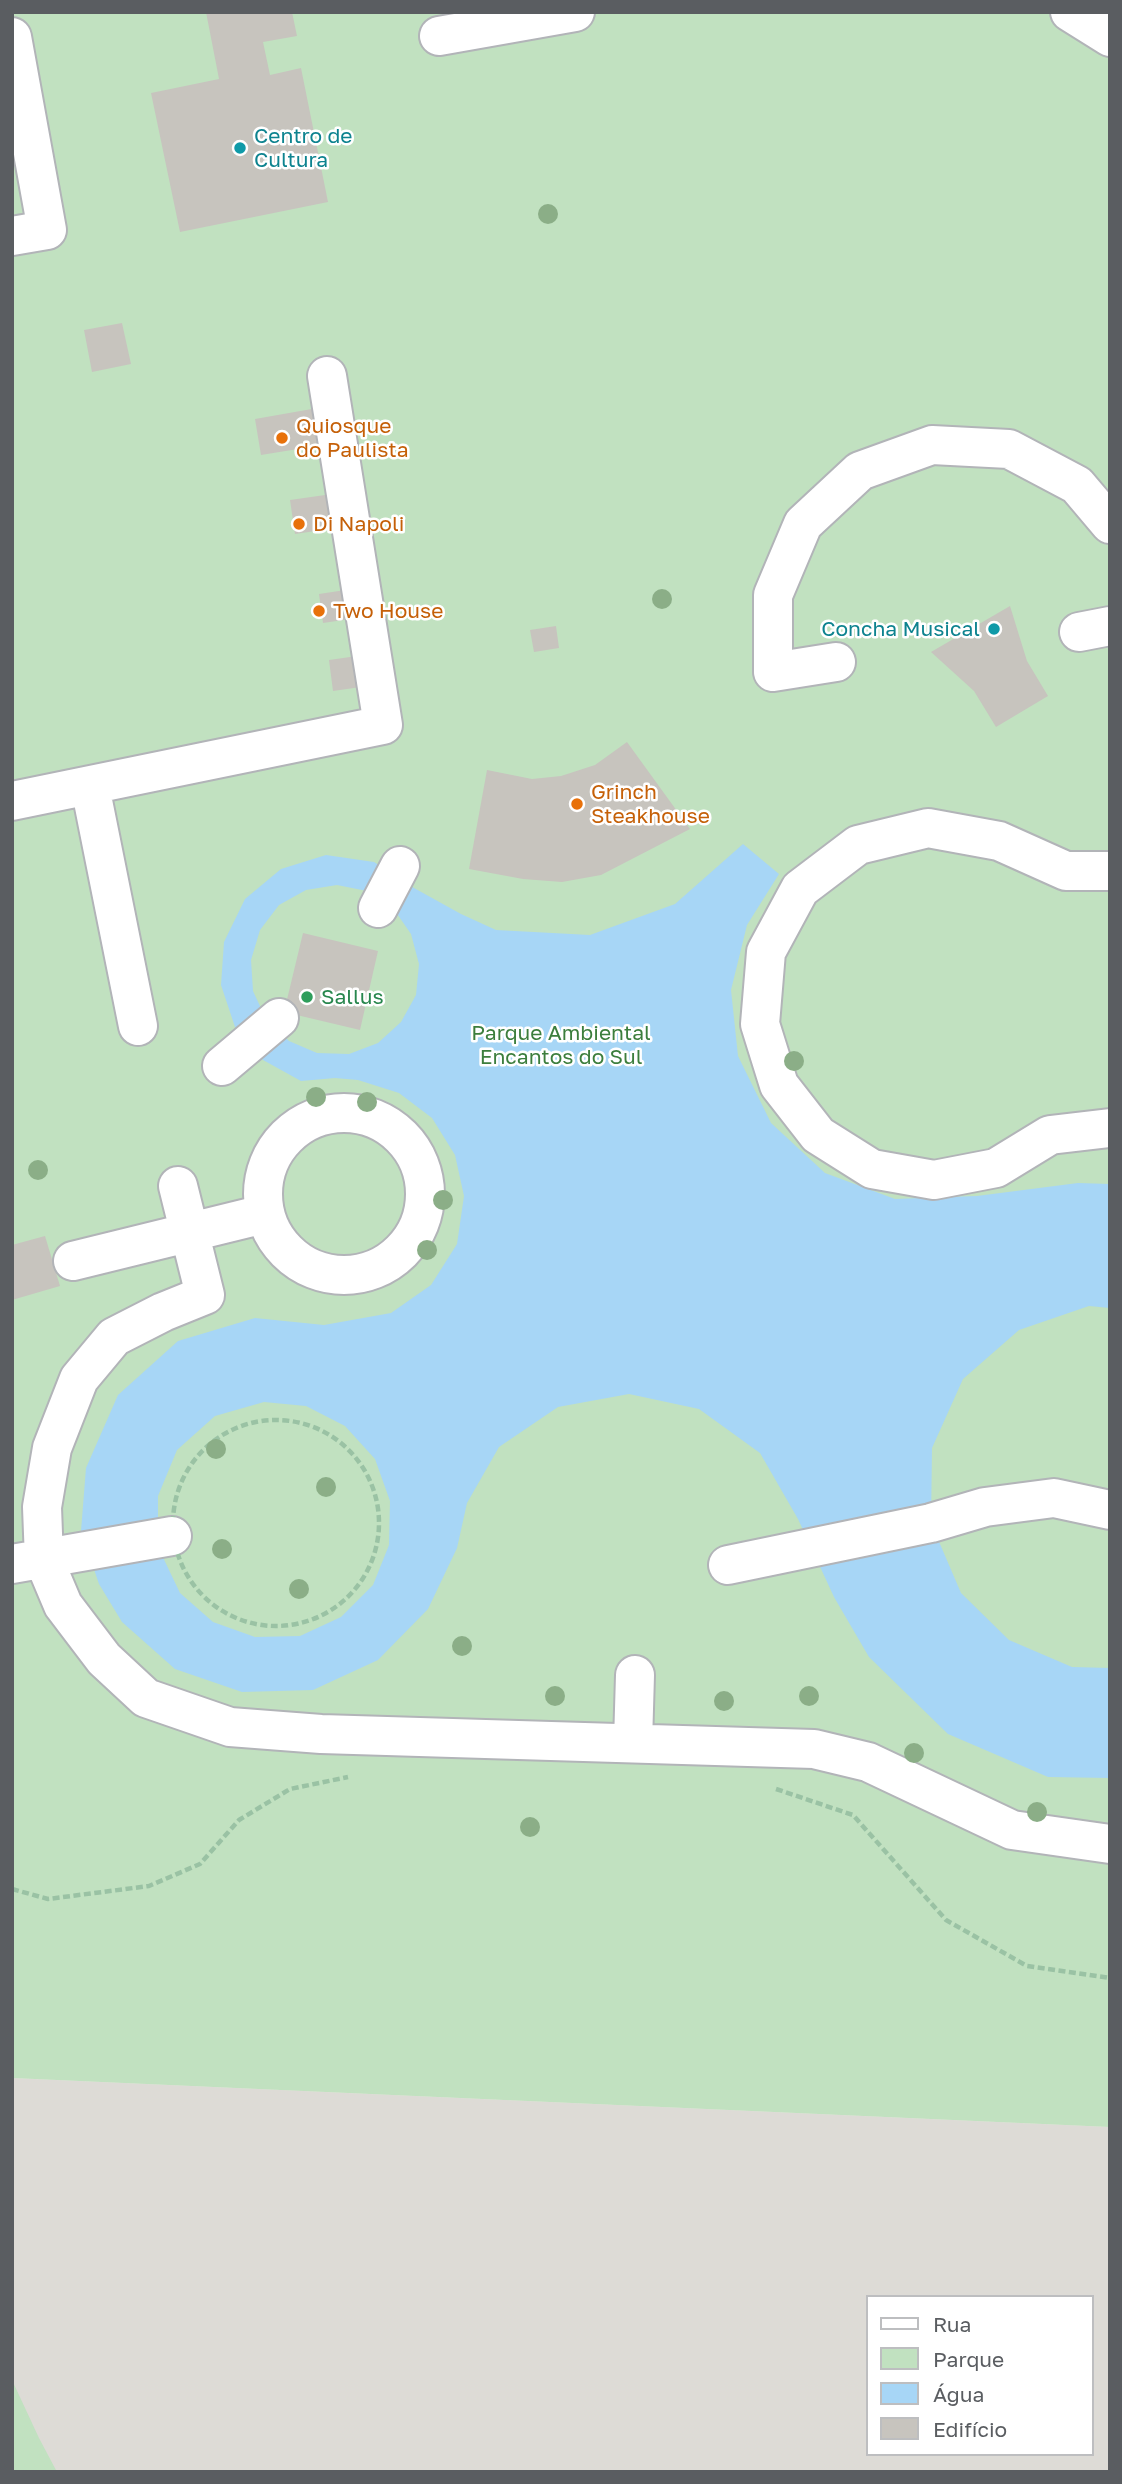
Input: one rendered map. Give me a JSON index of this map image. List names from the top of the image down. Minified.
{"parks":["Parque Ambiental Encantos do Sul"],"places":["Centro de Cultura","Quiosque do Paulista","Di Napoli","Two House","Concha Musical","Grinch Steakhouse","Sallus"],"legend":["Rua","Parque","Água","Edifício"]}
